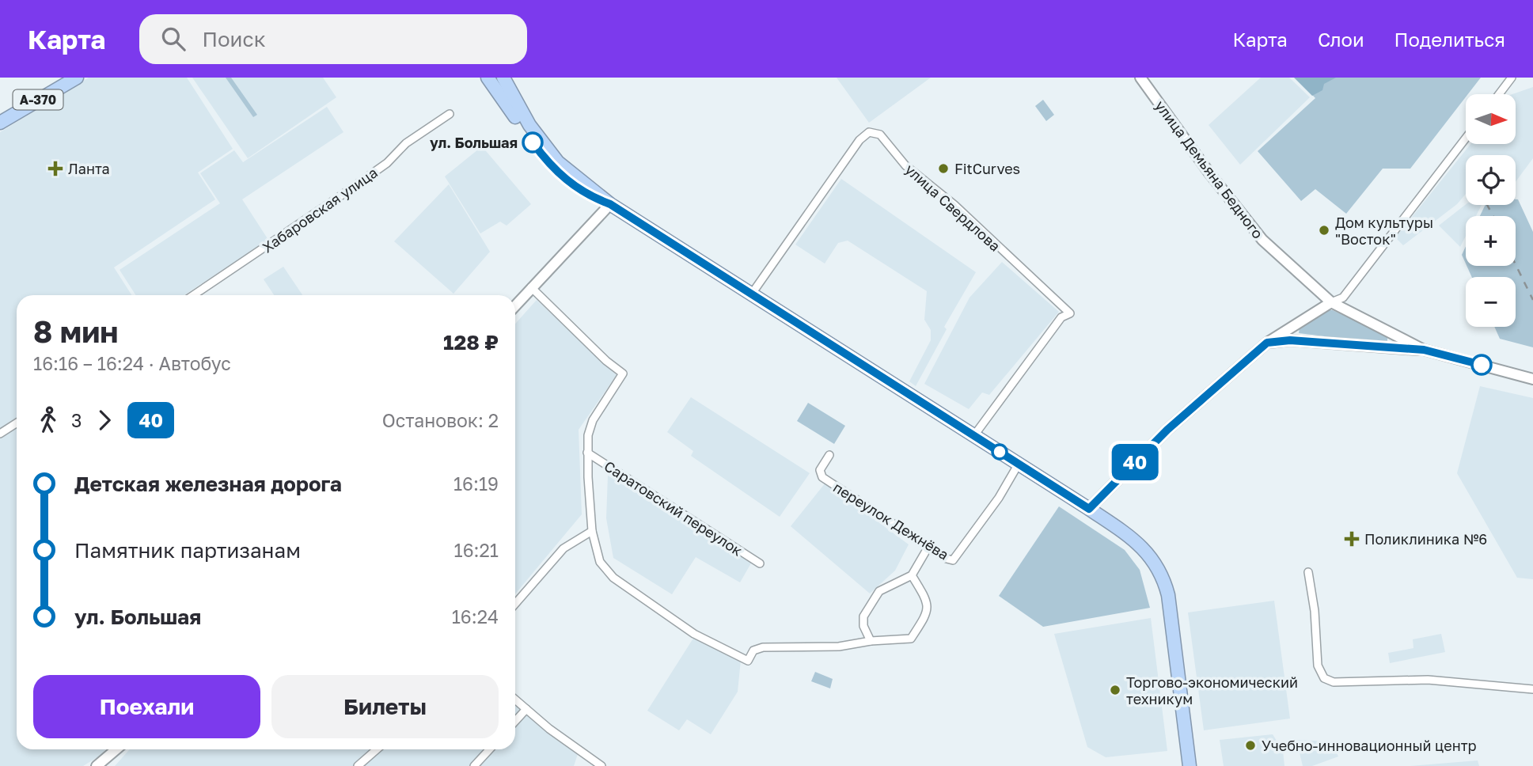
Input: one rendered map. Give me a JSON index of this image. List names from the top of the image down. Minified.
{"streets":{"highway":["А-370"],"street":["улица Демьяна Бедного","улица Свердлова","Хабаровская улица","Саратовский переулок","переулок Дежнёва"]},"places":{"other":["ул. Большая","FitCurves","Дом культуры \"Восток\"","Торгово-экономический техникум","Учебно-инновационный центр"],"health":["Ланта","Поликлиника №6"]},"lines":["bus line 40"],"north":"right","page":{"header":"Карта","search":"Поиск","nav":["Карта","Слои","Поделиться"],"on_map":"40","map_buttons":["+","−"],"heading":["8 мин","16:16 – 16:24 · Автобус","128 ₽"],"legs":["3","40","Остановок: 2"],"list":[{"name":"Детская железная дорога","value":"16:19"},{"name":"Памятник партизанам","value":"16:21"},{"name":"ул. Большая","value":"16:24"}],"buttons":["Поехали","Билеты"]}}
